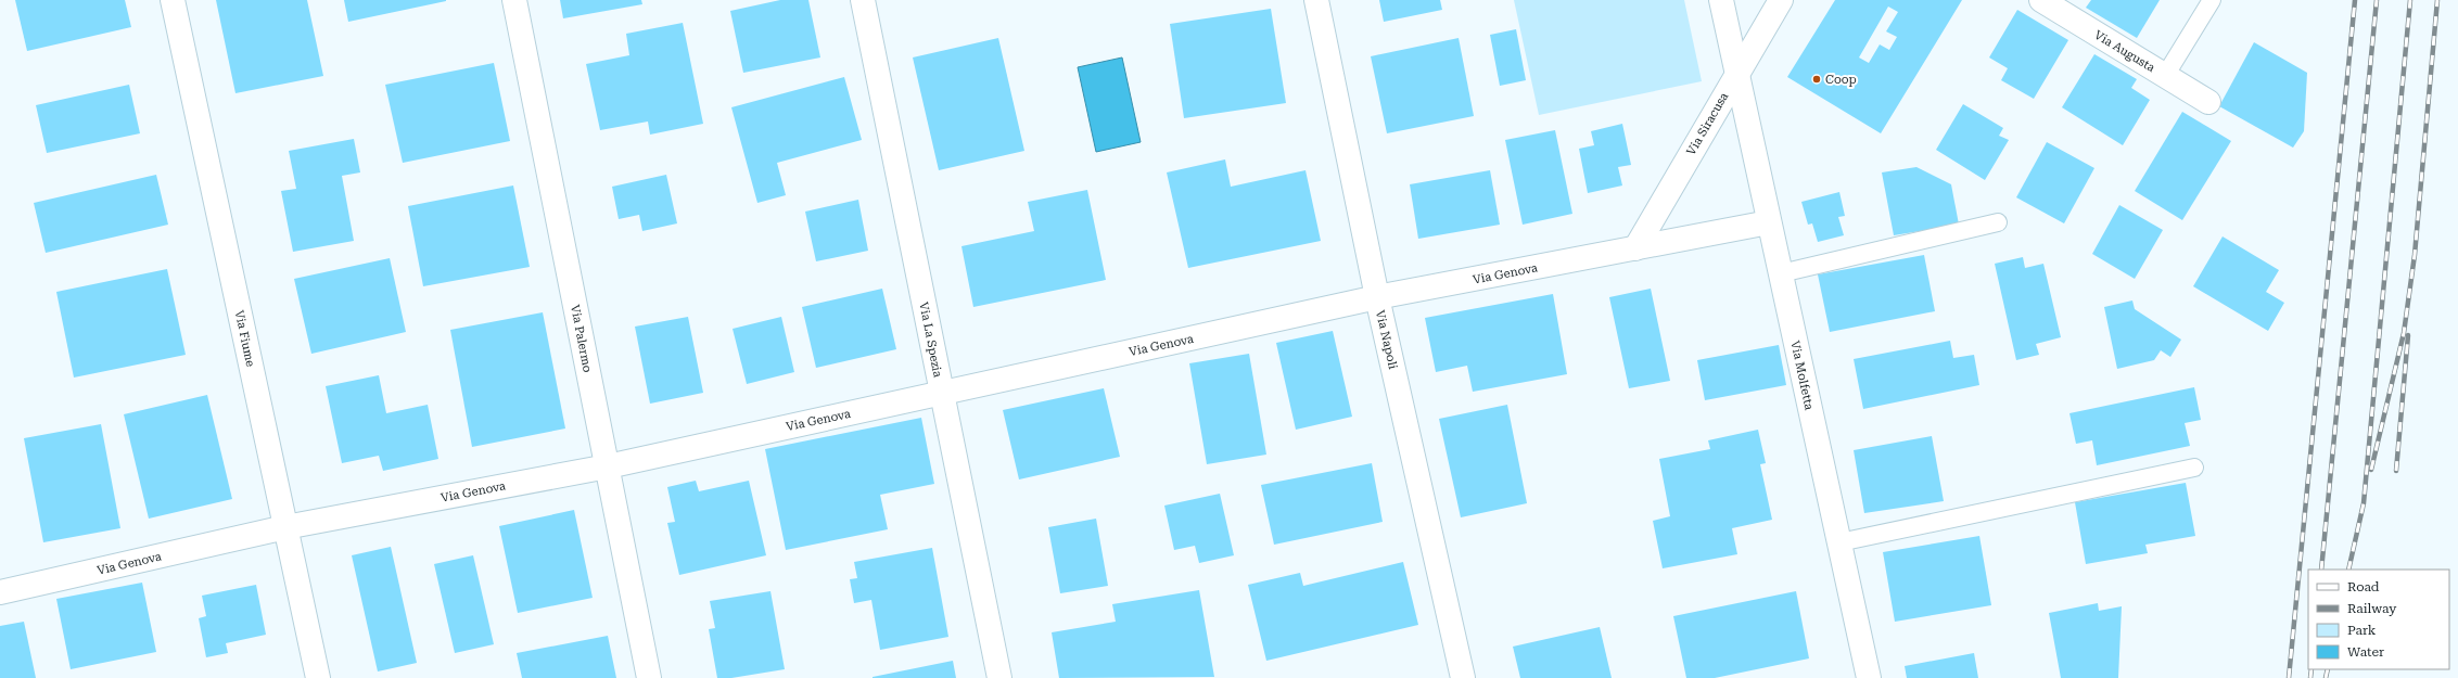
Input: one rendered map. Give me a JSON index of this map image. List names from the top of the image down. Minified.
{"streets":{"street":["Via Augusta","Via Siracusa","Via Genova","Via Fiume","Via Palermo","Via La Spezia","Via Napoli","Via Molfetta"]},"crossings":[["Via Siracusa","Via Genova"],["Via Siracusa","Via Molfetta"],["Via Genova","Via Fiume"],["Via Genova","Via Palermo"],["Via Genova","Via La Spezia"],["Via Genova","Via Napoli"],["Via Genova","Via Molfetta"]],"places":["Coop"],"legend":["Road","Railway","Park","Water"]}
